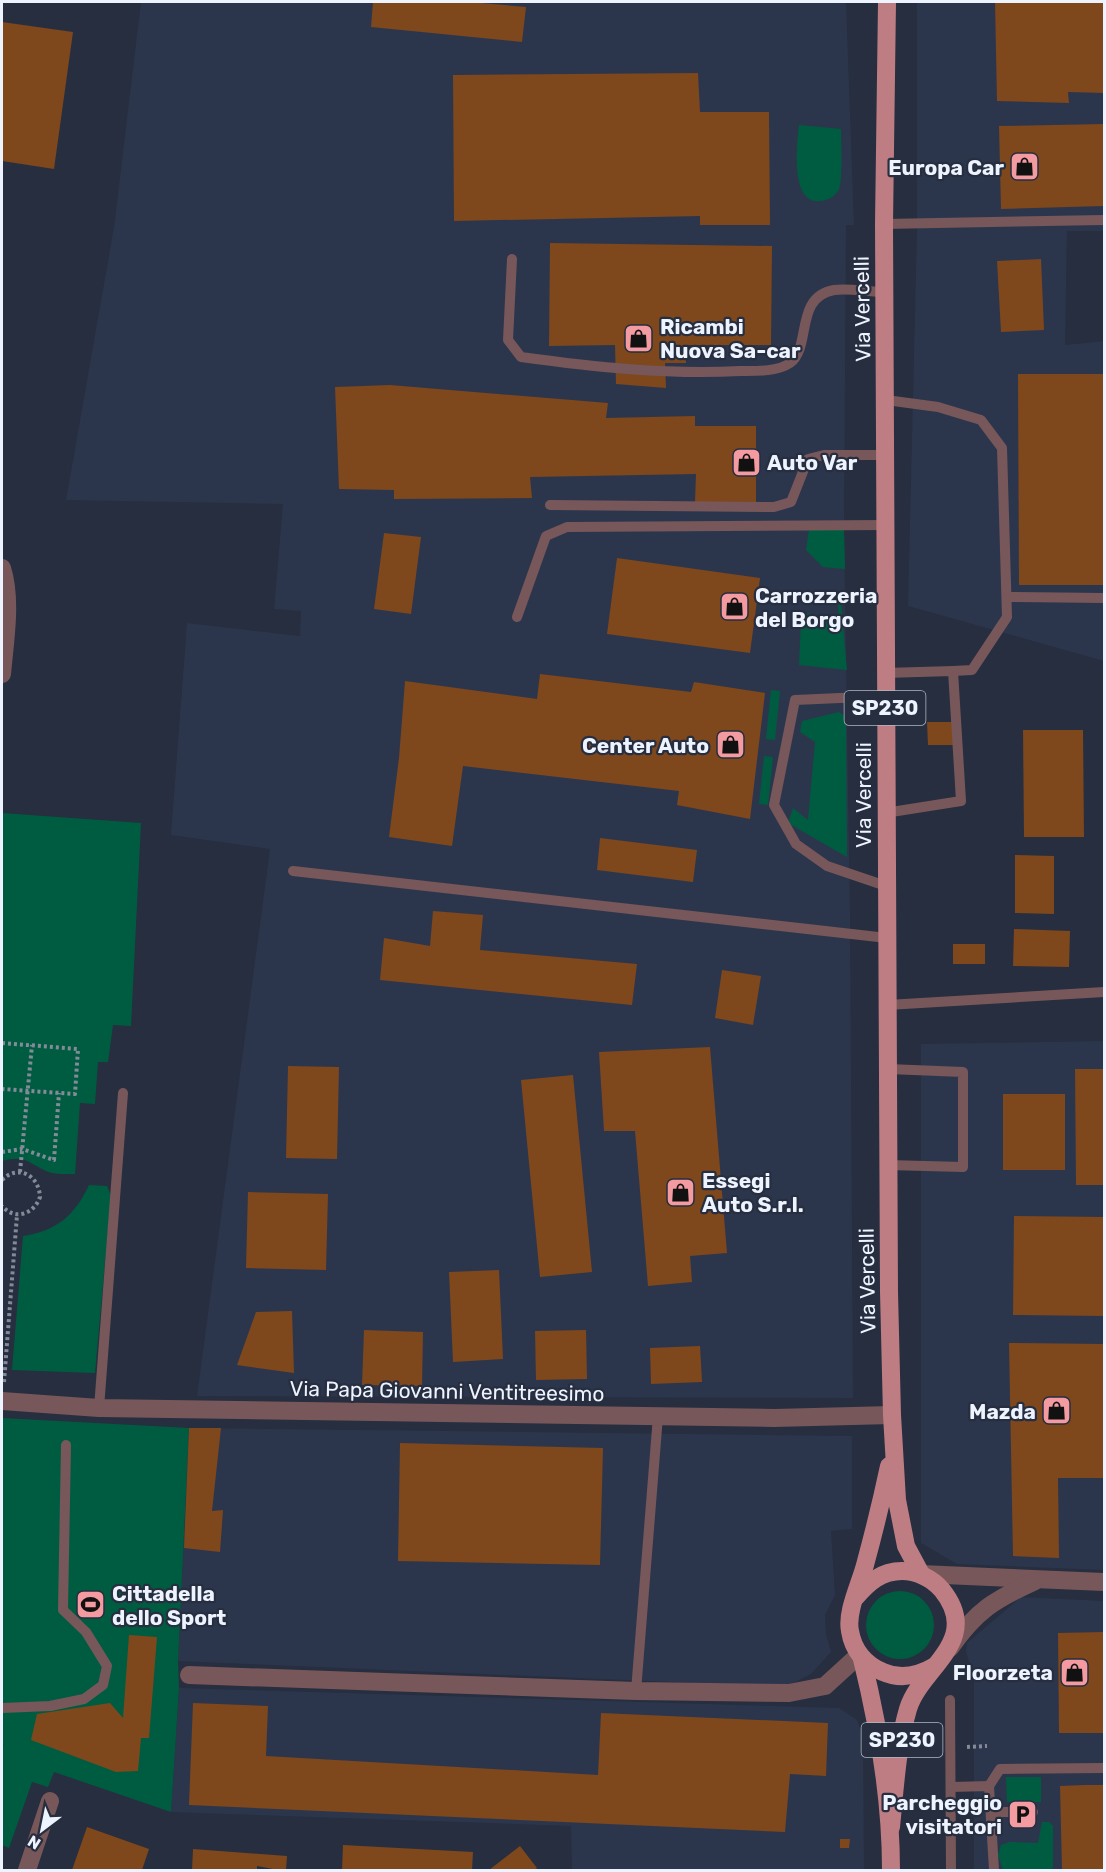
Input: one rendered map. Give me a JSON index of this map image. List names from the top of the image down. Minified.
{"streets":{"main road":["Via Vercelli","SP230"],"street":["Via Papa Giovanni Ventitreesimo"]},"crossings":[["Via Vercelli","Via Papa Giovanni Ventitreesimo"]],"places":{"shop":["Europa Car","Ricambi Nuova Sa-car","Auto Var","Carrozzeria del Borgo","Center Auto","Essegi Auto S.r.l.","Mazda","Floorzeta"],"sports":["Cittadella dello Sport"],"parking":["Parcheggio visitatori"]},"north":"bottom left"}
